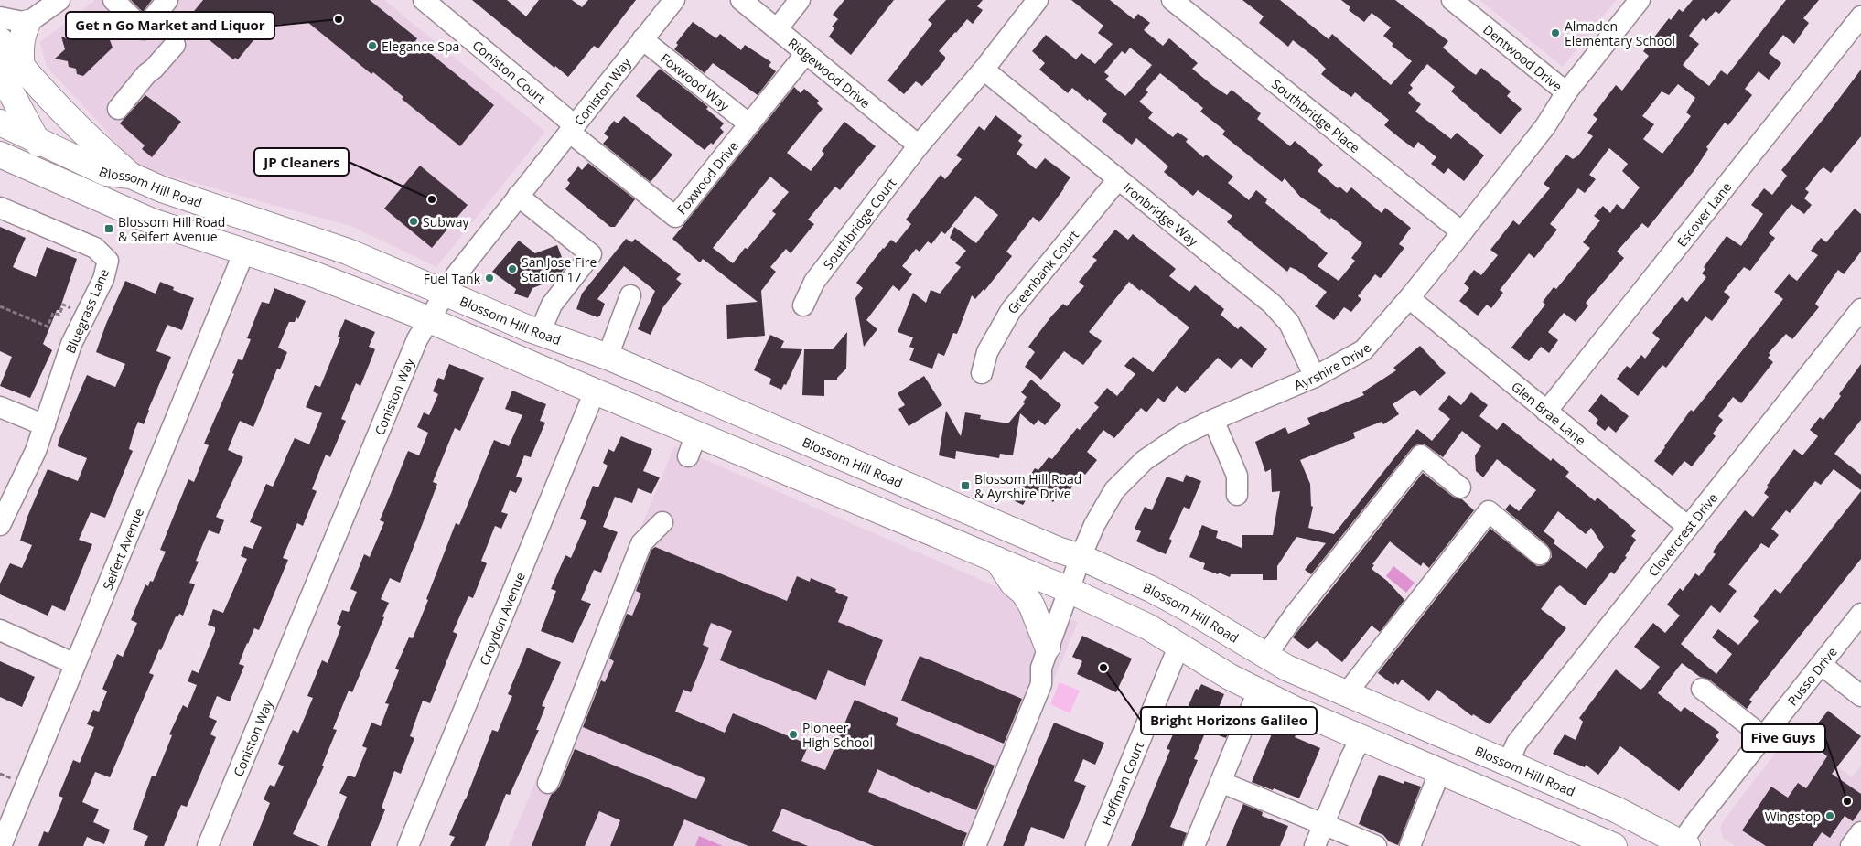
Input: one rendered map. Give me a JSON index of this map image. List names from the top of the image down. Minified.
{"streets":{"main road":["Blossom Hill Road"],"street":["Dentwood Drive","Coniston Court","Ridgewood Drive","Foxwood Way","Coniston Way","Southbridge Place","Foxwood Drive","Ironbridge Way","Escover Lane","Southbridge Court","Greenbank Court","Bluegrass Lane","Ayrshire Drive","Glen Brae Lane","Clovercrest Drive","Seifert Avenue","Croydon Avenue","Russo Drive","Hoffman Court"]},"crossings":[["Dentwood Drive","Ayrshire Drive"],["Coniston Court","Coniston Way"],["Coniston Court","Foxwood Drive"],["Ridgewood Drive","Foxwood Drive"],["Ridgewood Drive","Southbridge Court"],["Foxwood Way","Coniston Way"],["Foxwood Way","Foxwood Drive"],["Coniston Way","Foxwood Drive"],["Coniston Way","Blossom Hill Road"],["Southbridge Place","Ayrshire Drive"],["Blossom Hill Road","Ayrshire Drive"],["Blossom Hill Road","Clovercrest Drive"],["Blossom Hill Road","Russo Drive"],["Ironbridge Way","Greenbank Court"],["Ironbridge Way","Ayrshire Drive"],["Escover Lane","Glen Brae Lane"],["Ayrshire Drive","Glen Brae Lane"],["Glen Brae Lane","Clovercrest Drive"]],"places":{"other":["Get n Go Market and Liquor","Almaden Elementary School","Elegance Spa","JP Cleaners","Subway","San Jose Fire Station 17","Fuel Tank","Bright Horizons Galileo","Pioneer High School","Five Guys","Wingstop"],"transit":["Blossom Hill Road & Seifert Avenue","Blossom Hill Road & Ayrshire Drive"]}}
